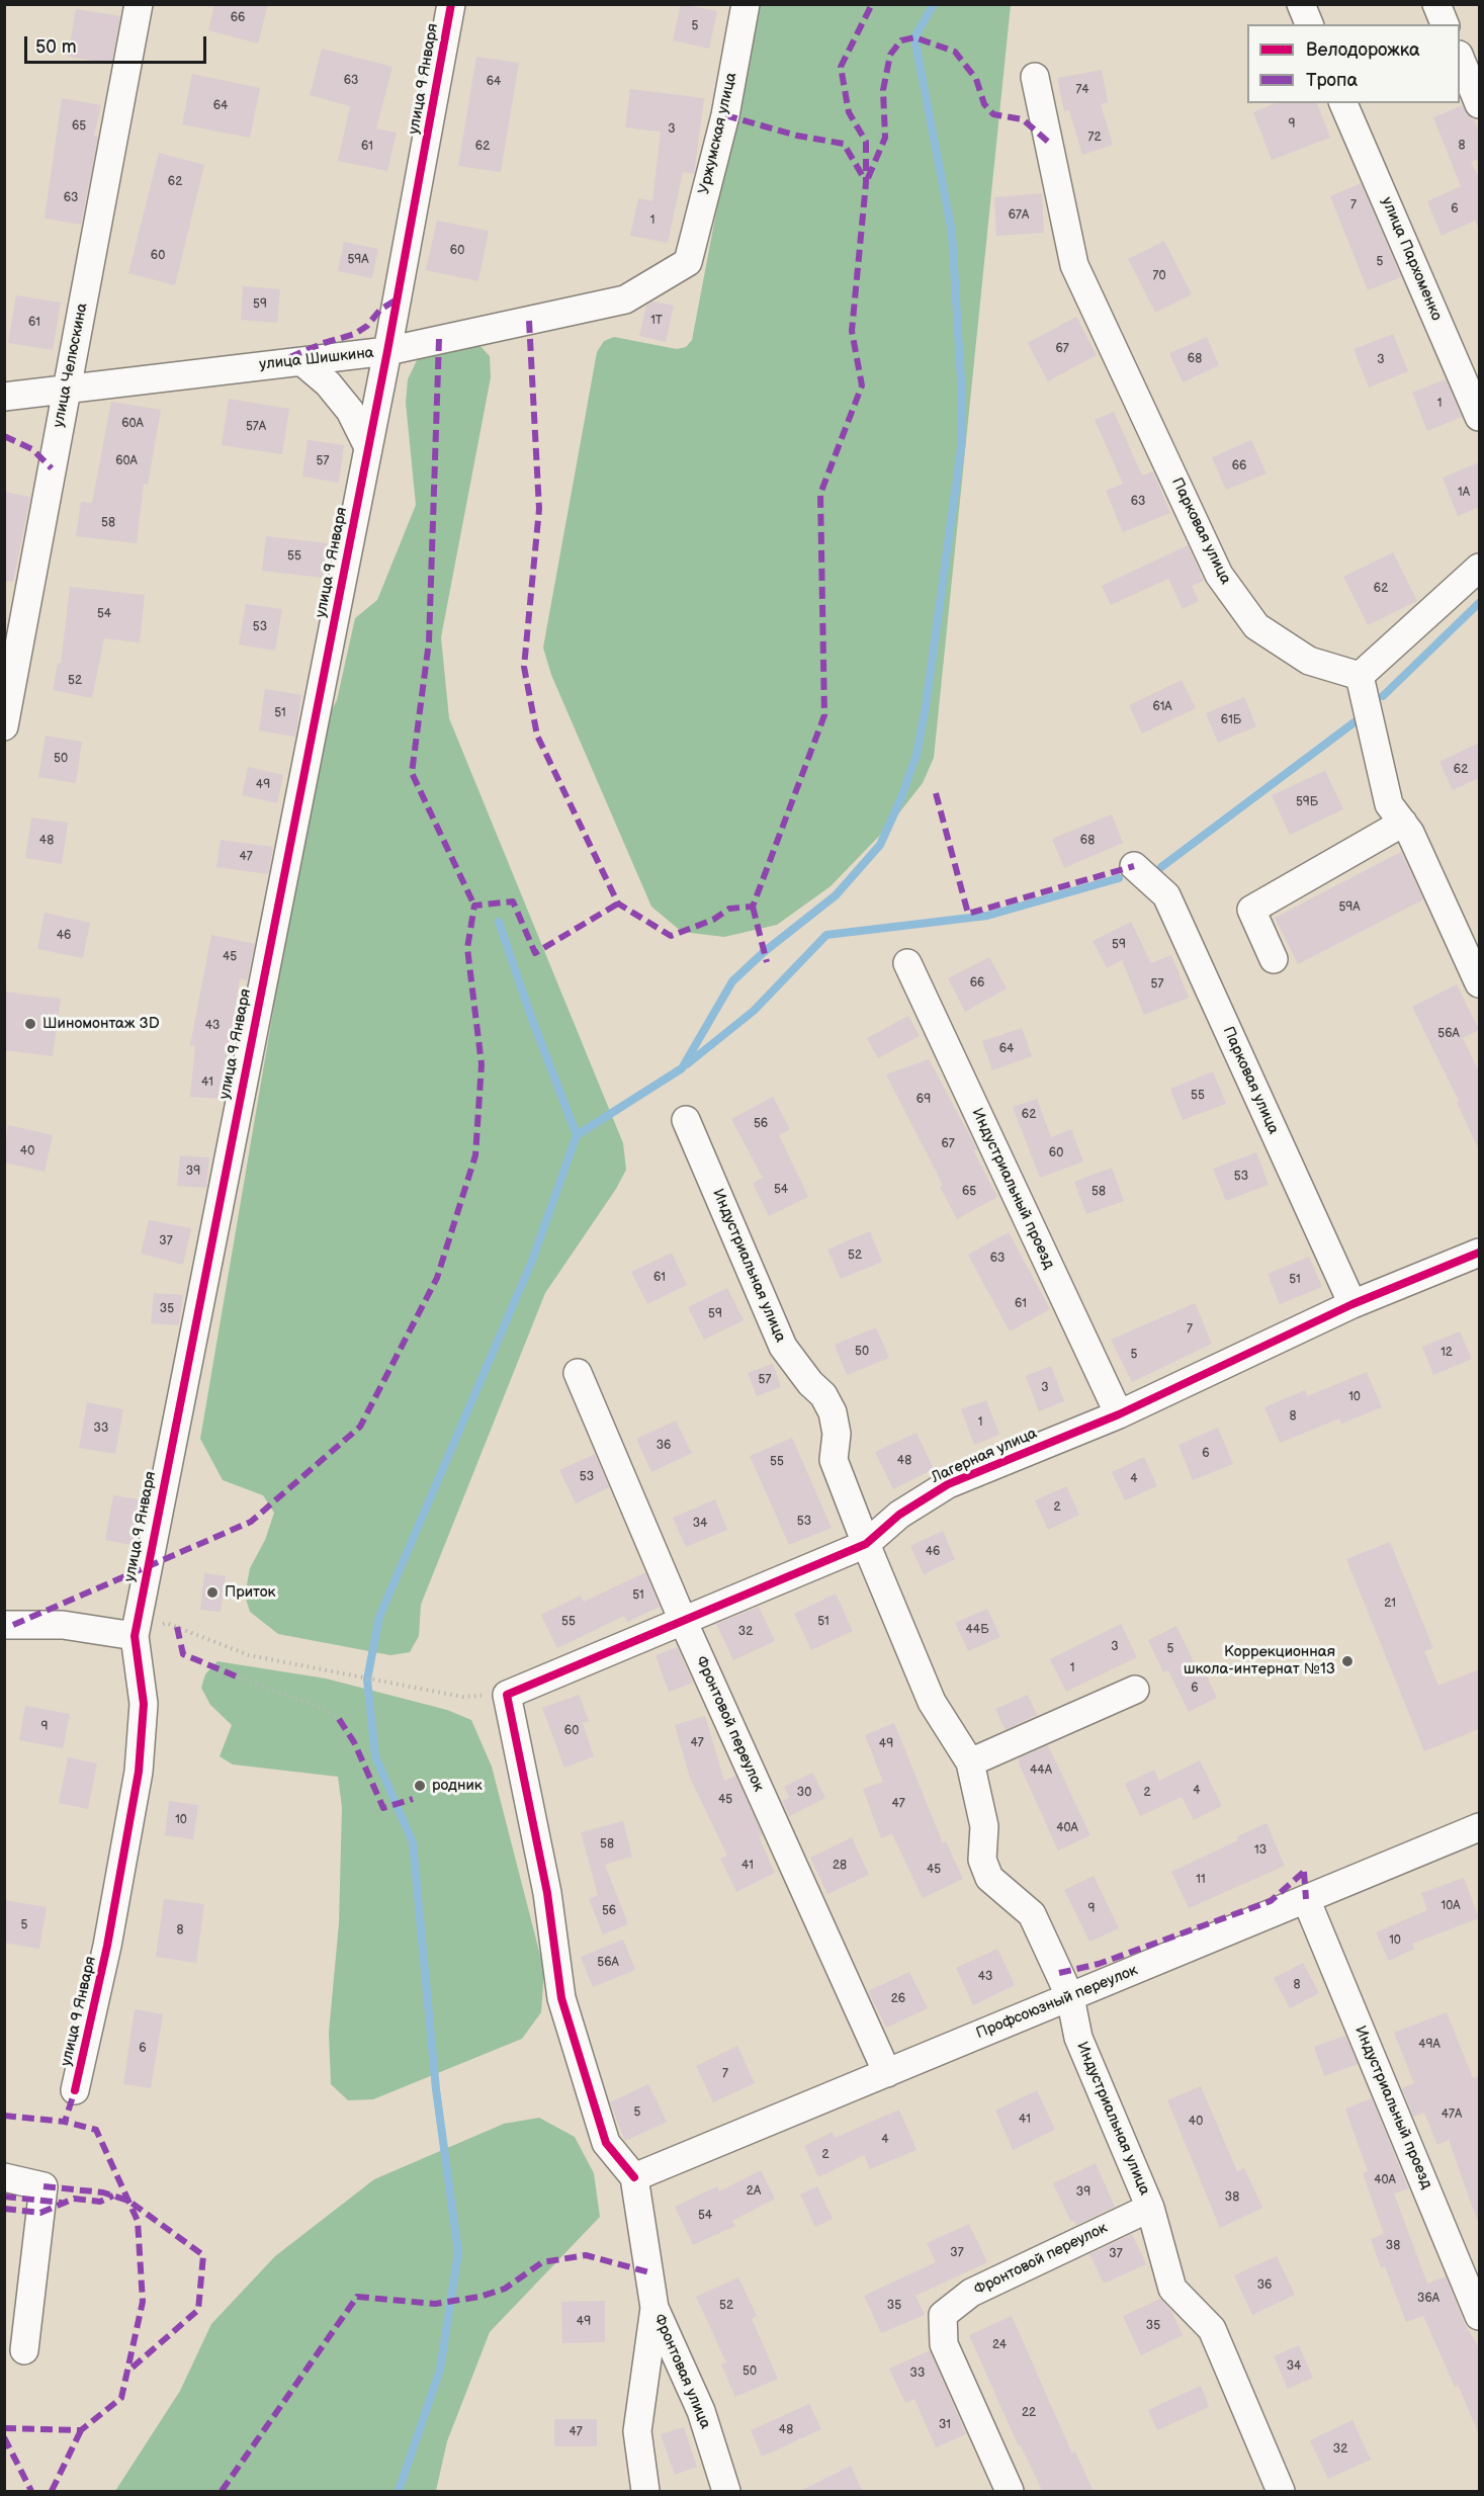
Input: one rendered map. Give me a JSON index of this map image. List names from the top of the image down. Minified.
{"streets":{"street":["улица 9 Января","Уржумская улица","улица Пархоменко","улица Шишкина","улица Челюскина","Парковая улица","Индустриальный проезд","Индустриальная улица","Лагерная улица","Фронтовой переулок","Профсоюзный переулок","Фронтовая улица"]},"crossings":[["улица 9 Января","улица Шишкина"],["Уржумская улица","улица Шишкина"],["улица Шишкина","улица Челюскина"],["Парковая улица","Лагерная улица"],["Индустриальный проезд","Лагерная улица"],["Индустриальный проезд","Профсоюзный переулок"],["Индустриальная улица","Лагерная улица"],["Индустриальная улица","Фронтовой переулок"],["Индустриальная улица","Профсоюзный переулок"],["Лагерная улица","Фронтовой переулок"],["Лагерная улица","Профсоюзный переулок"],["Лагерная улица","Фронтовая улица"],["Фронтовой переулок","Профсоюзный переулок"],["Профсоюзный переулок","Фронтовая улица"]],"places":["Шиномонтаж 3D","Приток","Коррекционная школа-интернат №13","родник"],"house_numbers":["66","5","63","64","74","64","9","65","3","72","8","61","62","62","63","7","6","67А","1","60","60","59А","5","70","59","1Т","61","67","68","3","1","60А","57А","60А","57","66","1А","63","58","55","62","54","53","52","61А","51","61Б","50","62","49","59Б","48","68","47","59А","46","59","45","66","57","43","56А","64","41","55","69","62","56","67","40","60","39","53","54","65","58","37","52","63","61","51","61","35","59","7","50","12","5","57","3","10","8","1","33","36","6","48","55","53","4","2","53","34","46","51","21","55","51","44Б","32","3","5","1","6","9","60","47","49","44А","4","30","2","45","47","10","40А","58","13","41","28","45","11","10А","9","56","5","8","10","56А","43","8","26","49А","6","7","5","47А","41","40","4","2","40А","2А","39","38","54","38","37","37","36","36А","52","35","49","35","24","34","50","33","22","31","48","47","32"],"legend":["Велодорожка","Тропа"],"scale_bar":"50 m"}
